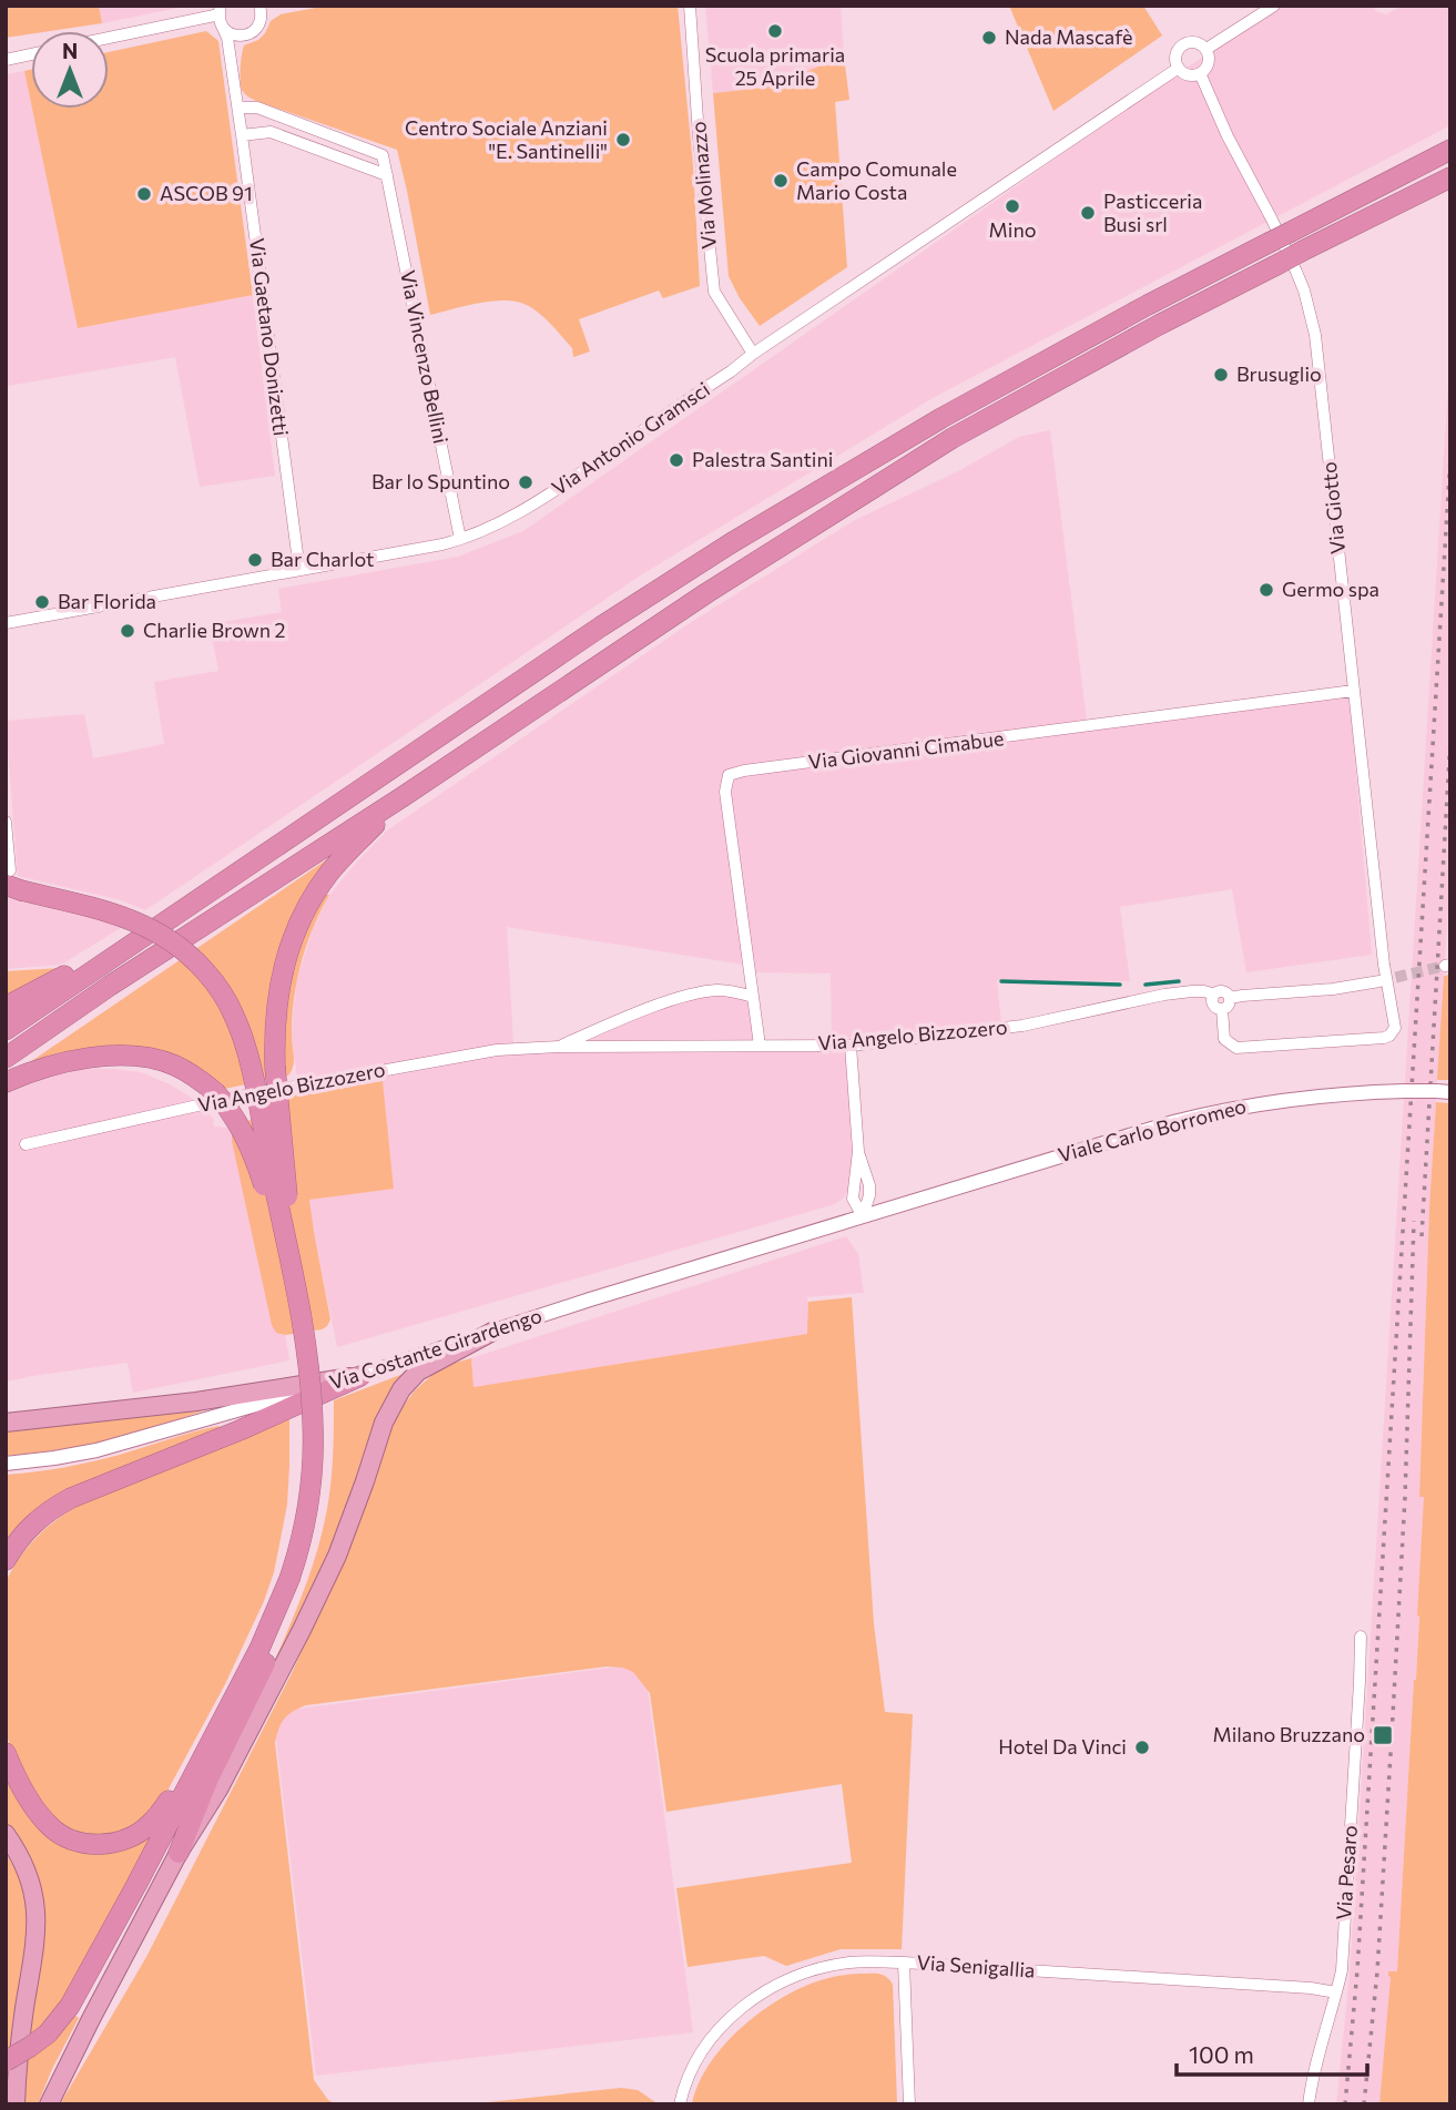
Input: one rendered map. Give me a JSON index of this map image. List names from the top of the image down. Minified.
{"streets":{"street":["Via Molinazzo","Via Gaetano Donizetti","Via Vincenzo Bellini","Via Antonio Gramsci","Via Giotto","Via Giovanni Cimabue","Via Angelo Bizzozero","Viale Carlo Borromeo","Via Costante Girardengo","Via Pesaro","Via Senigallia"]},"crossings":[["Via Molinazzo","Via Antonio Gramsci"],["Via Gaetano Donizetti","Via Antonio Gramsci"],["Via Vincenzo Bellini","Via Antonio Gramsci"],["Via Antonio Gramsci","Via Giotto"],["Via Giotto","Via Giovanni Cimabue"],["Via Giotto","Via Angelo Bizzozero"],["Via Giovanni Cimabue","Via Angelo Bizzozero"],["Viale Carlo Borromeo","Via Costante Girardengo"],["Via Pesaro","Via Senigallia"]],"places":{"other":["Scuola primaria 25 Aprile","Nada Mascafè","Centro Sociale Anziani \"E. Santinelli\"","Campo Comunale Mario Costa","ASCOB 91","Mino","Pasticceria Busi srl","Brusuglio","Palestra Santini","Bar lo Spuntino","Bar Charlot","Germo spa","Bar Florida","Charlie Brown 2","Hotel Da Vinci"],"transit":["Milano Bruzzano"]},"scale_bar":"100 m","north":"top"}
